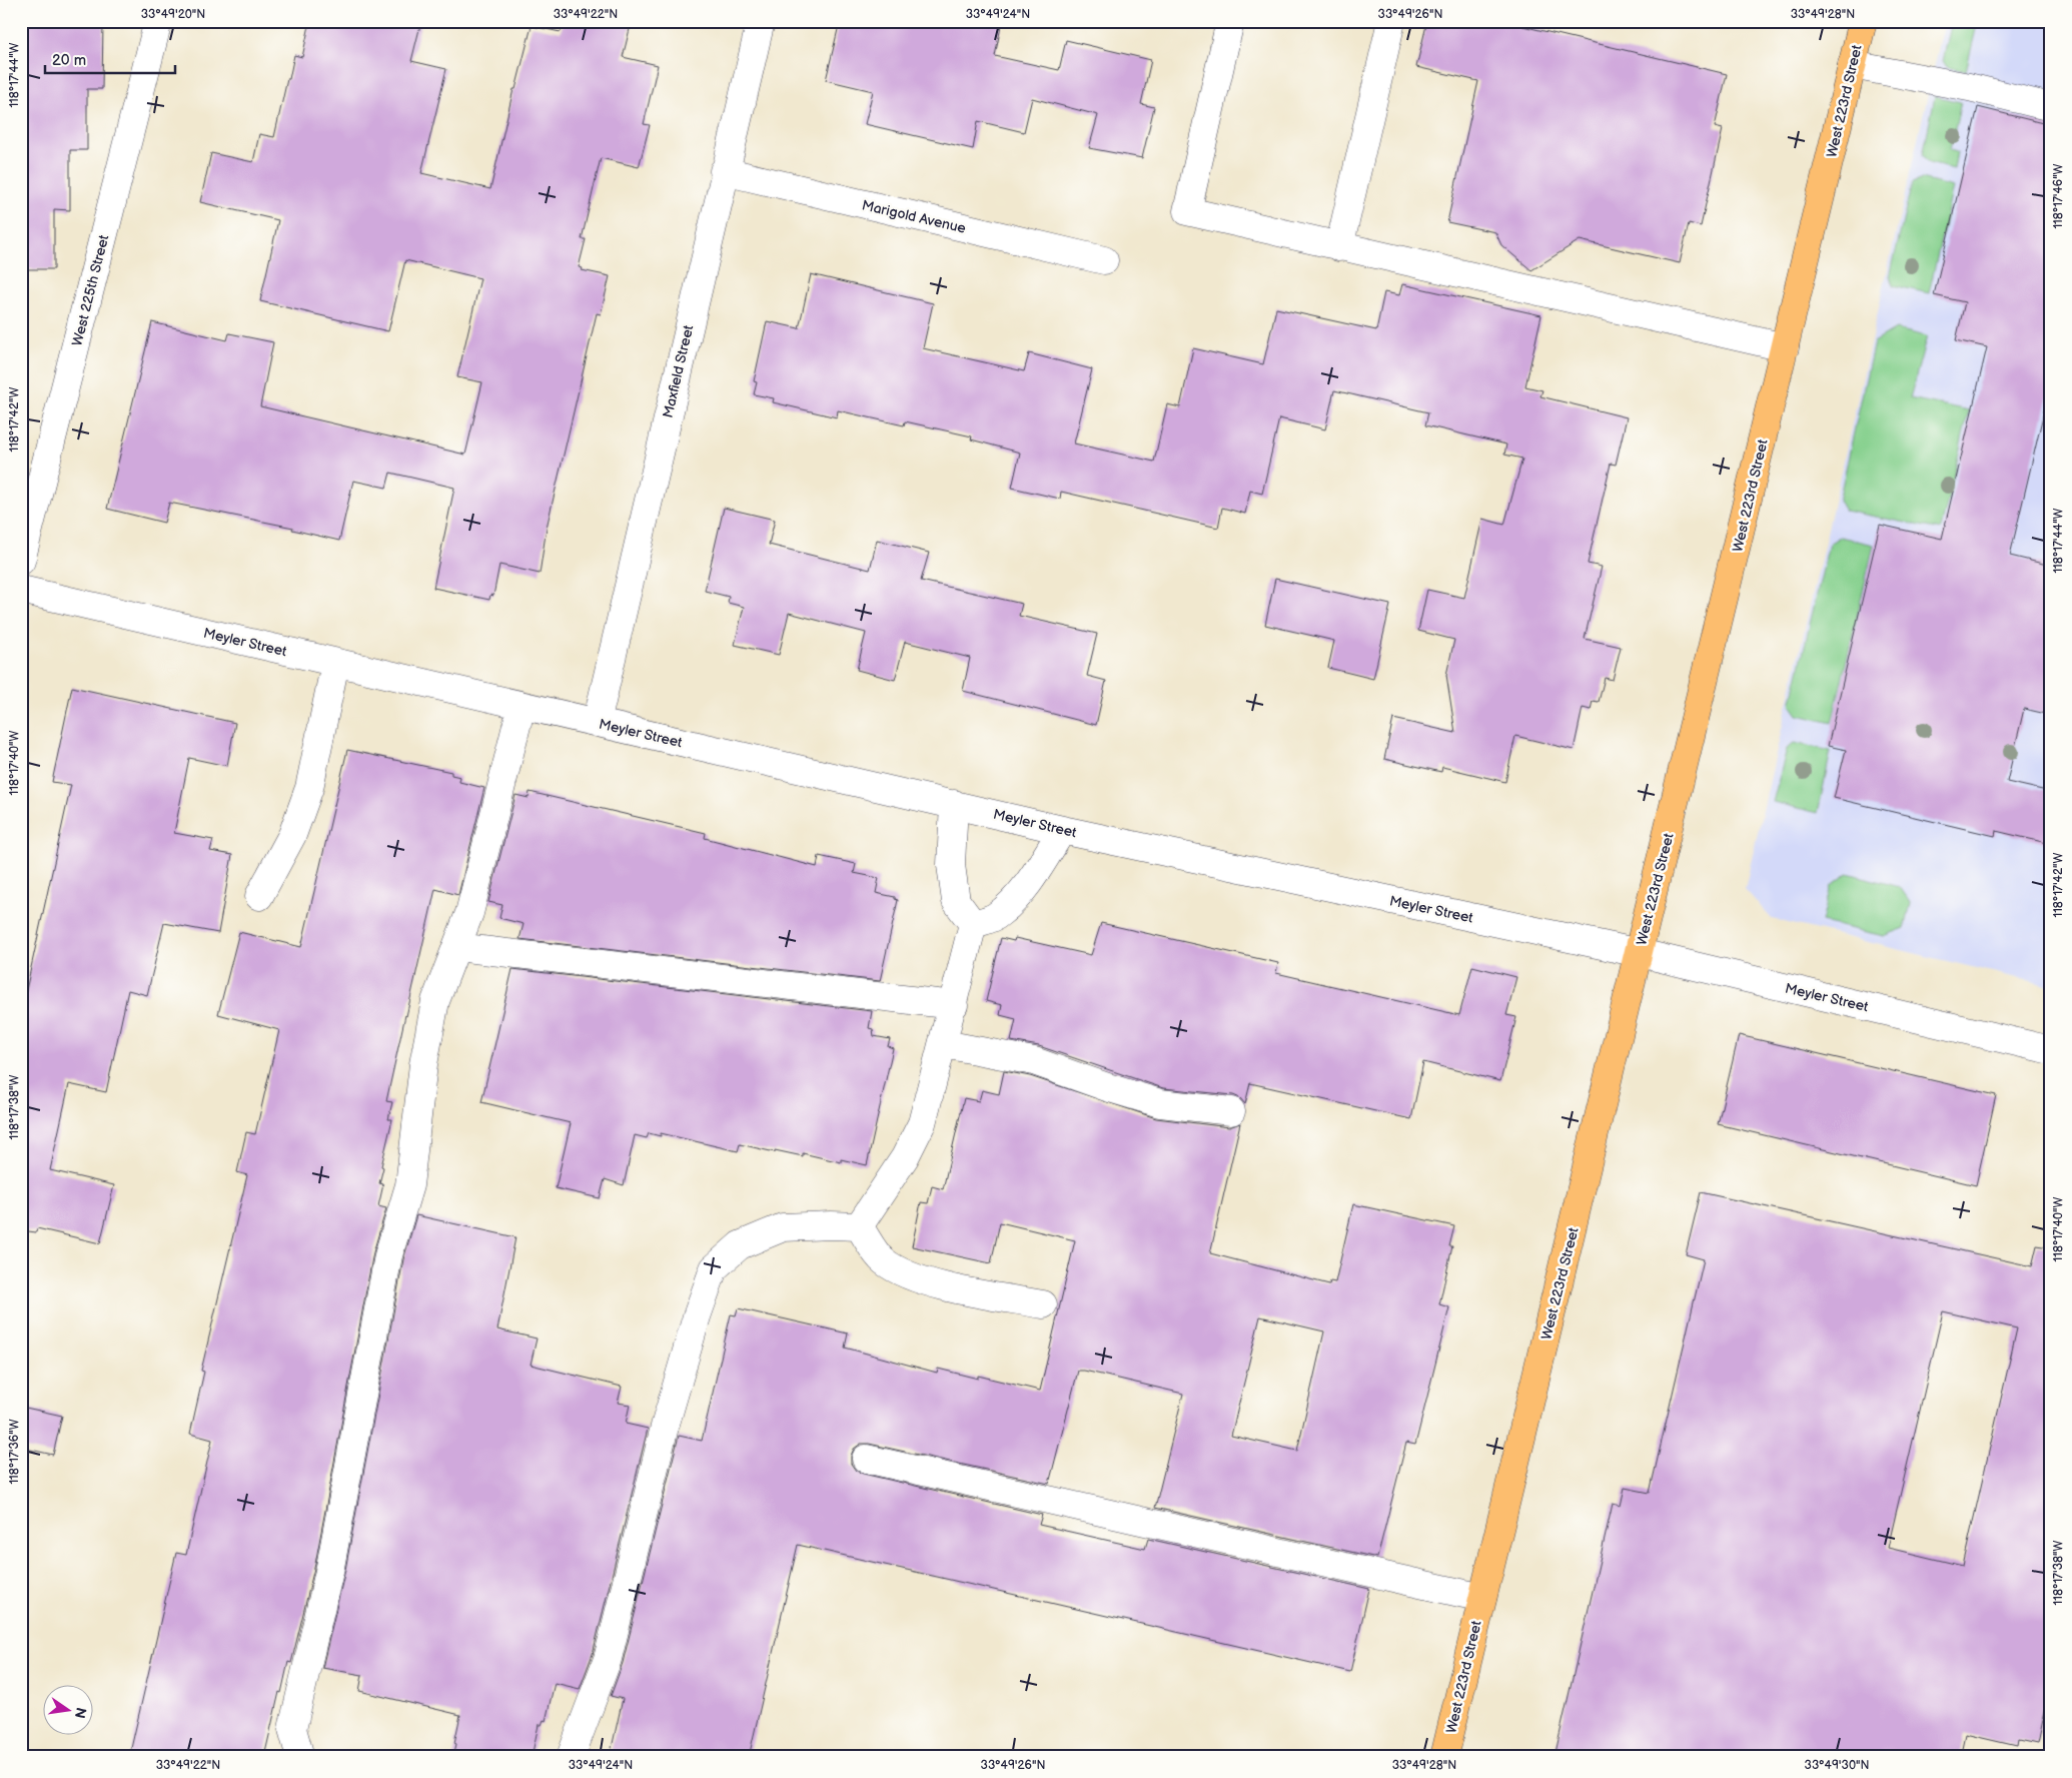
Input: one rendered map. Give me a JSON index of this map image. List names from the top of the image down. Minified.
{"streets":{"main road":["West 223rd Street"],"street":["Marigold Avenue","West 225th Street","Maxfield Street","Meyler Street"]},"crossings":[["West 223rd Street","Meyler Street"],["Marigold Avenue","Maxfield Street"],["Maxfield Street","Meyler Street"]],"scale_bar":"20 m","north":"right","coordinates":["33°49'20\"N","33°49'22\"N","33°49'24\"N","33°49'26\"N","33°49'28\"N","118°17'44\"W","118°17'46\"W","118°17'42\"W","118°17'40\"W","118°17'38\"W","118°17'36\"W","33°49'30\"N"]}
